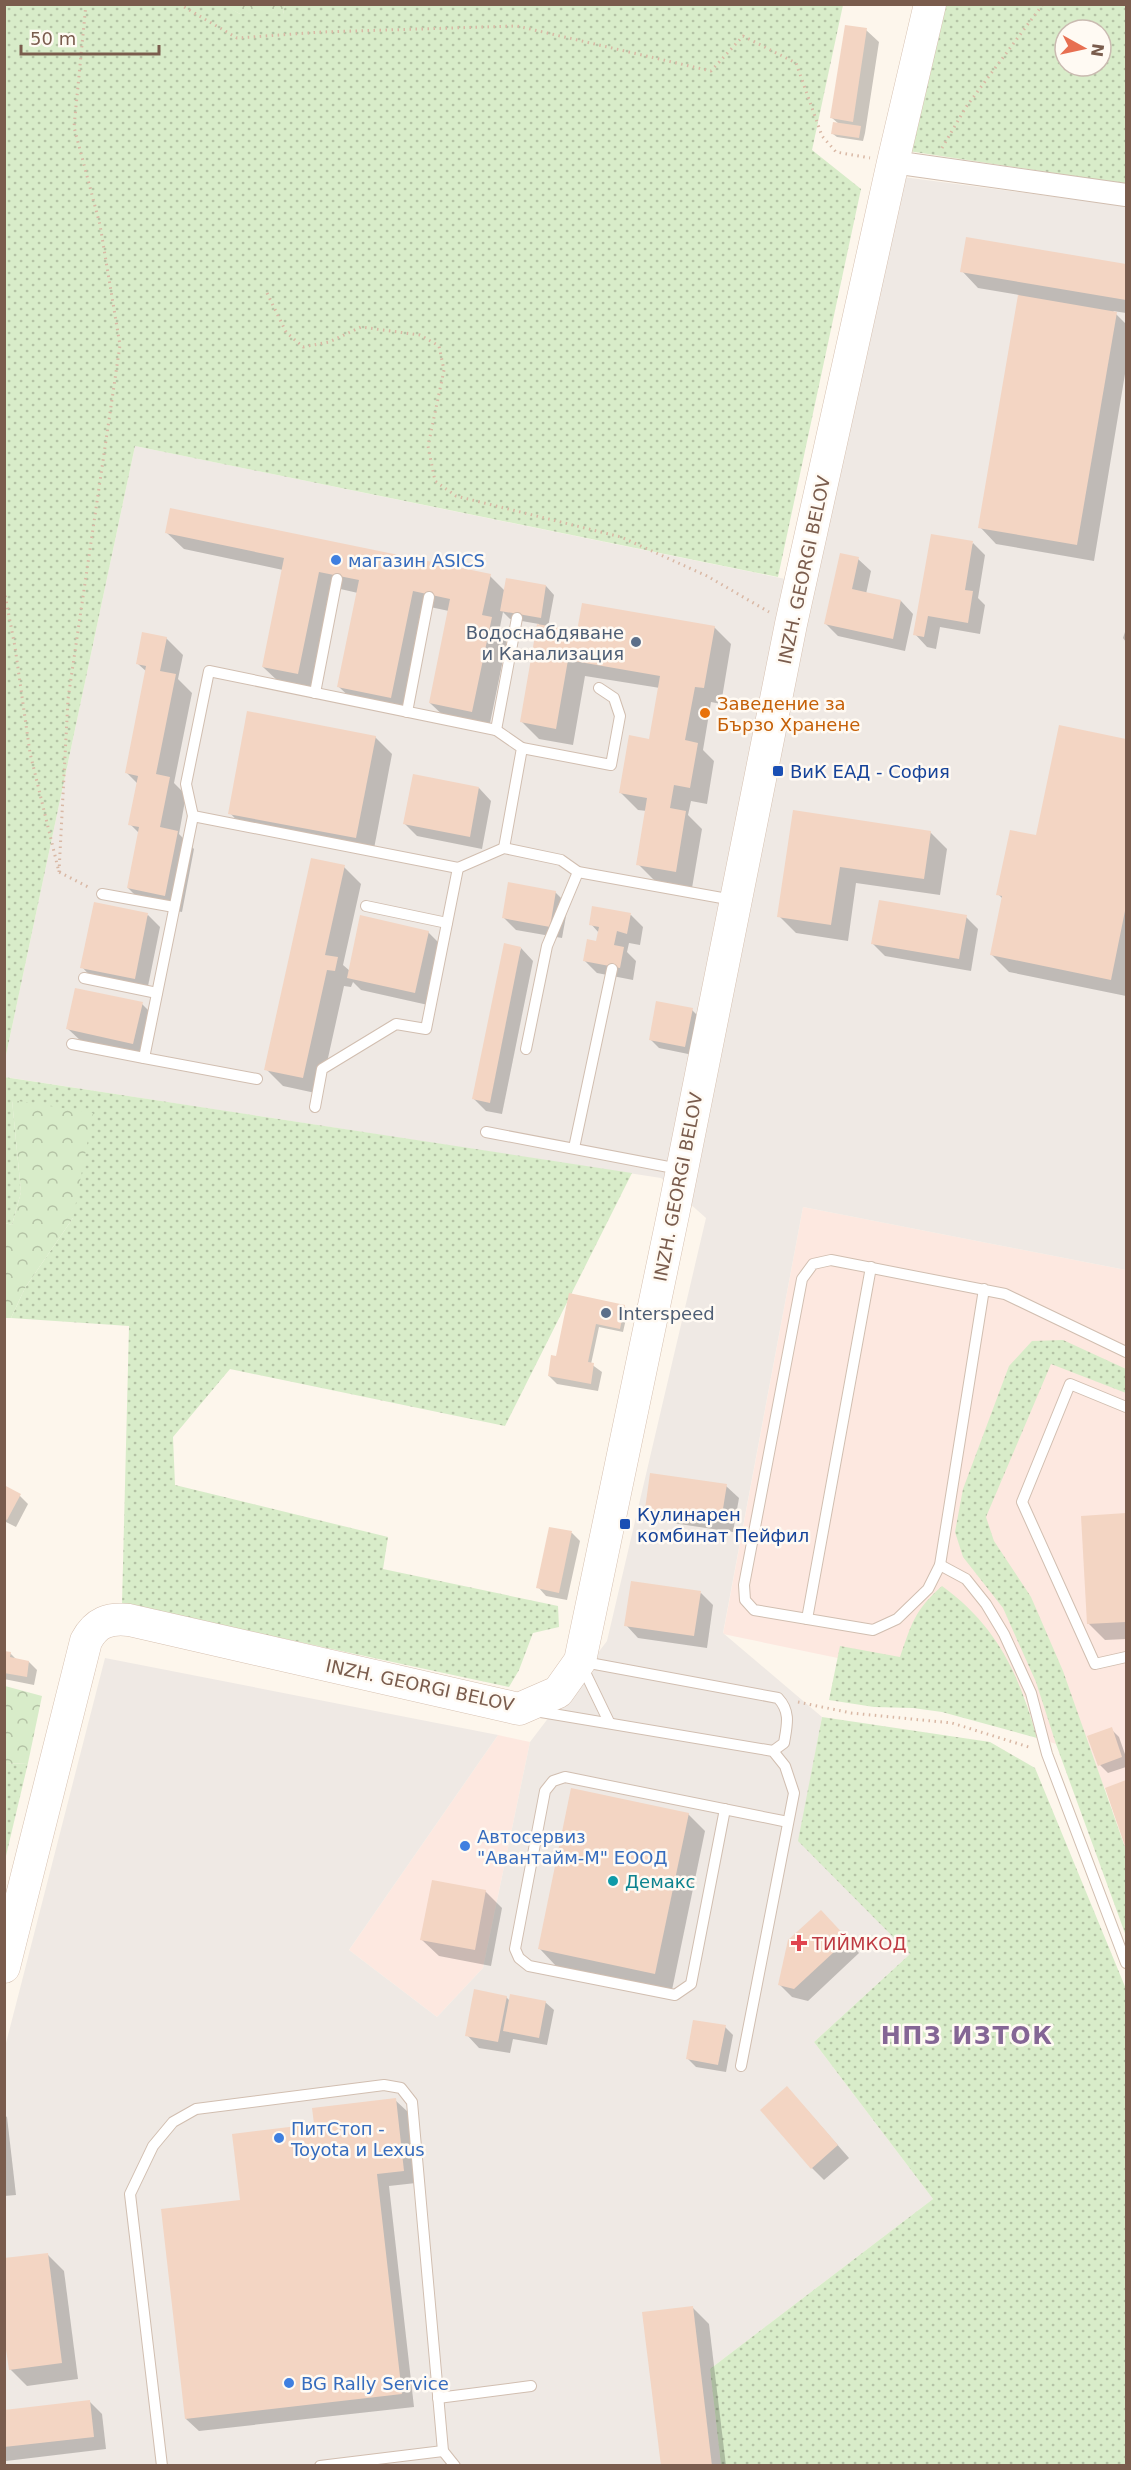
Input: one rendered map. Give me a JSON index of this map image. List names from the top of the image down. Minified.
{"streets":{"street":["INZH. GEORGI BELOV"]},"districts":["НПЗ ИЗТОК"],"places":{"other":["магазин ASICS","Водоснабдяване и Канализация","Заведение за Бързо Хранене","Interspeed","Автосервиз \"Авантайм-М\" ЕООД","Демакс","ПитСтоп - Toyota и Lexus","BG Rally Service"],"transit":["ВиК ЕАД - София","Кулинарен комбинат Пейфил"],"health":["ТИЙМКОД"]},"scale_bar":"50 m","north":"right"}
